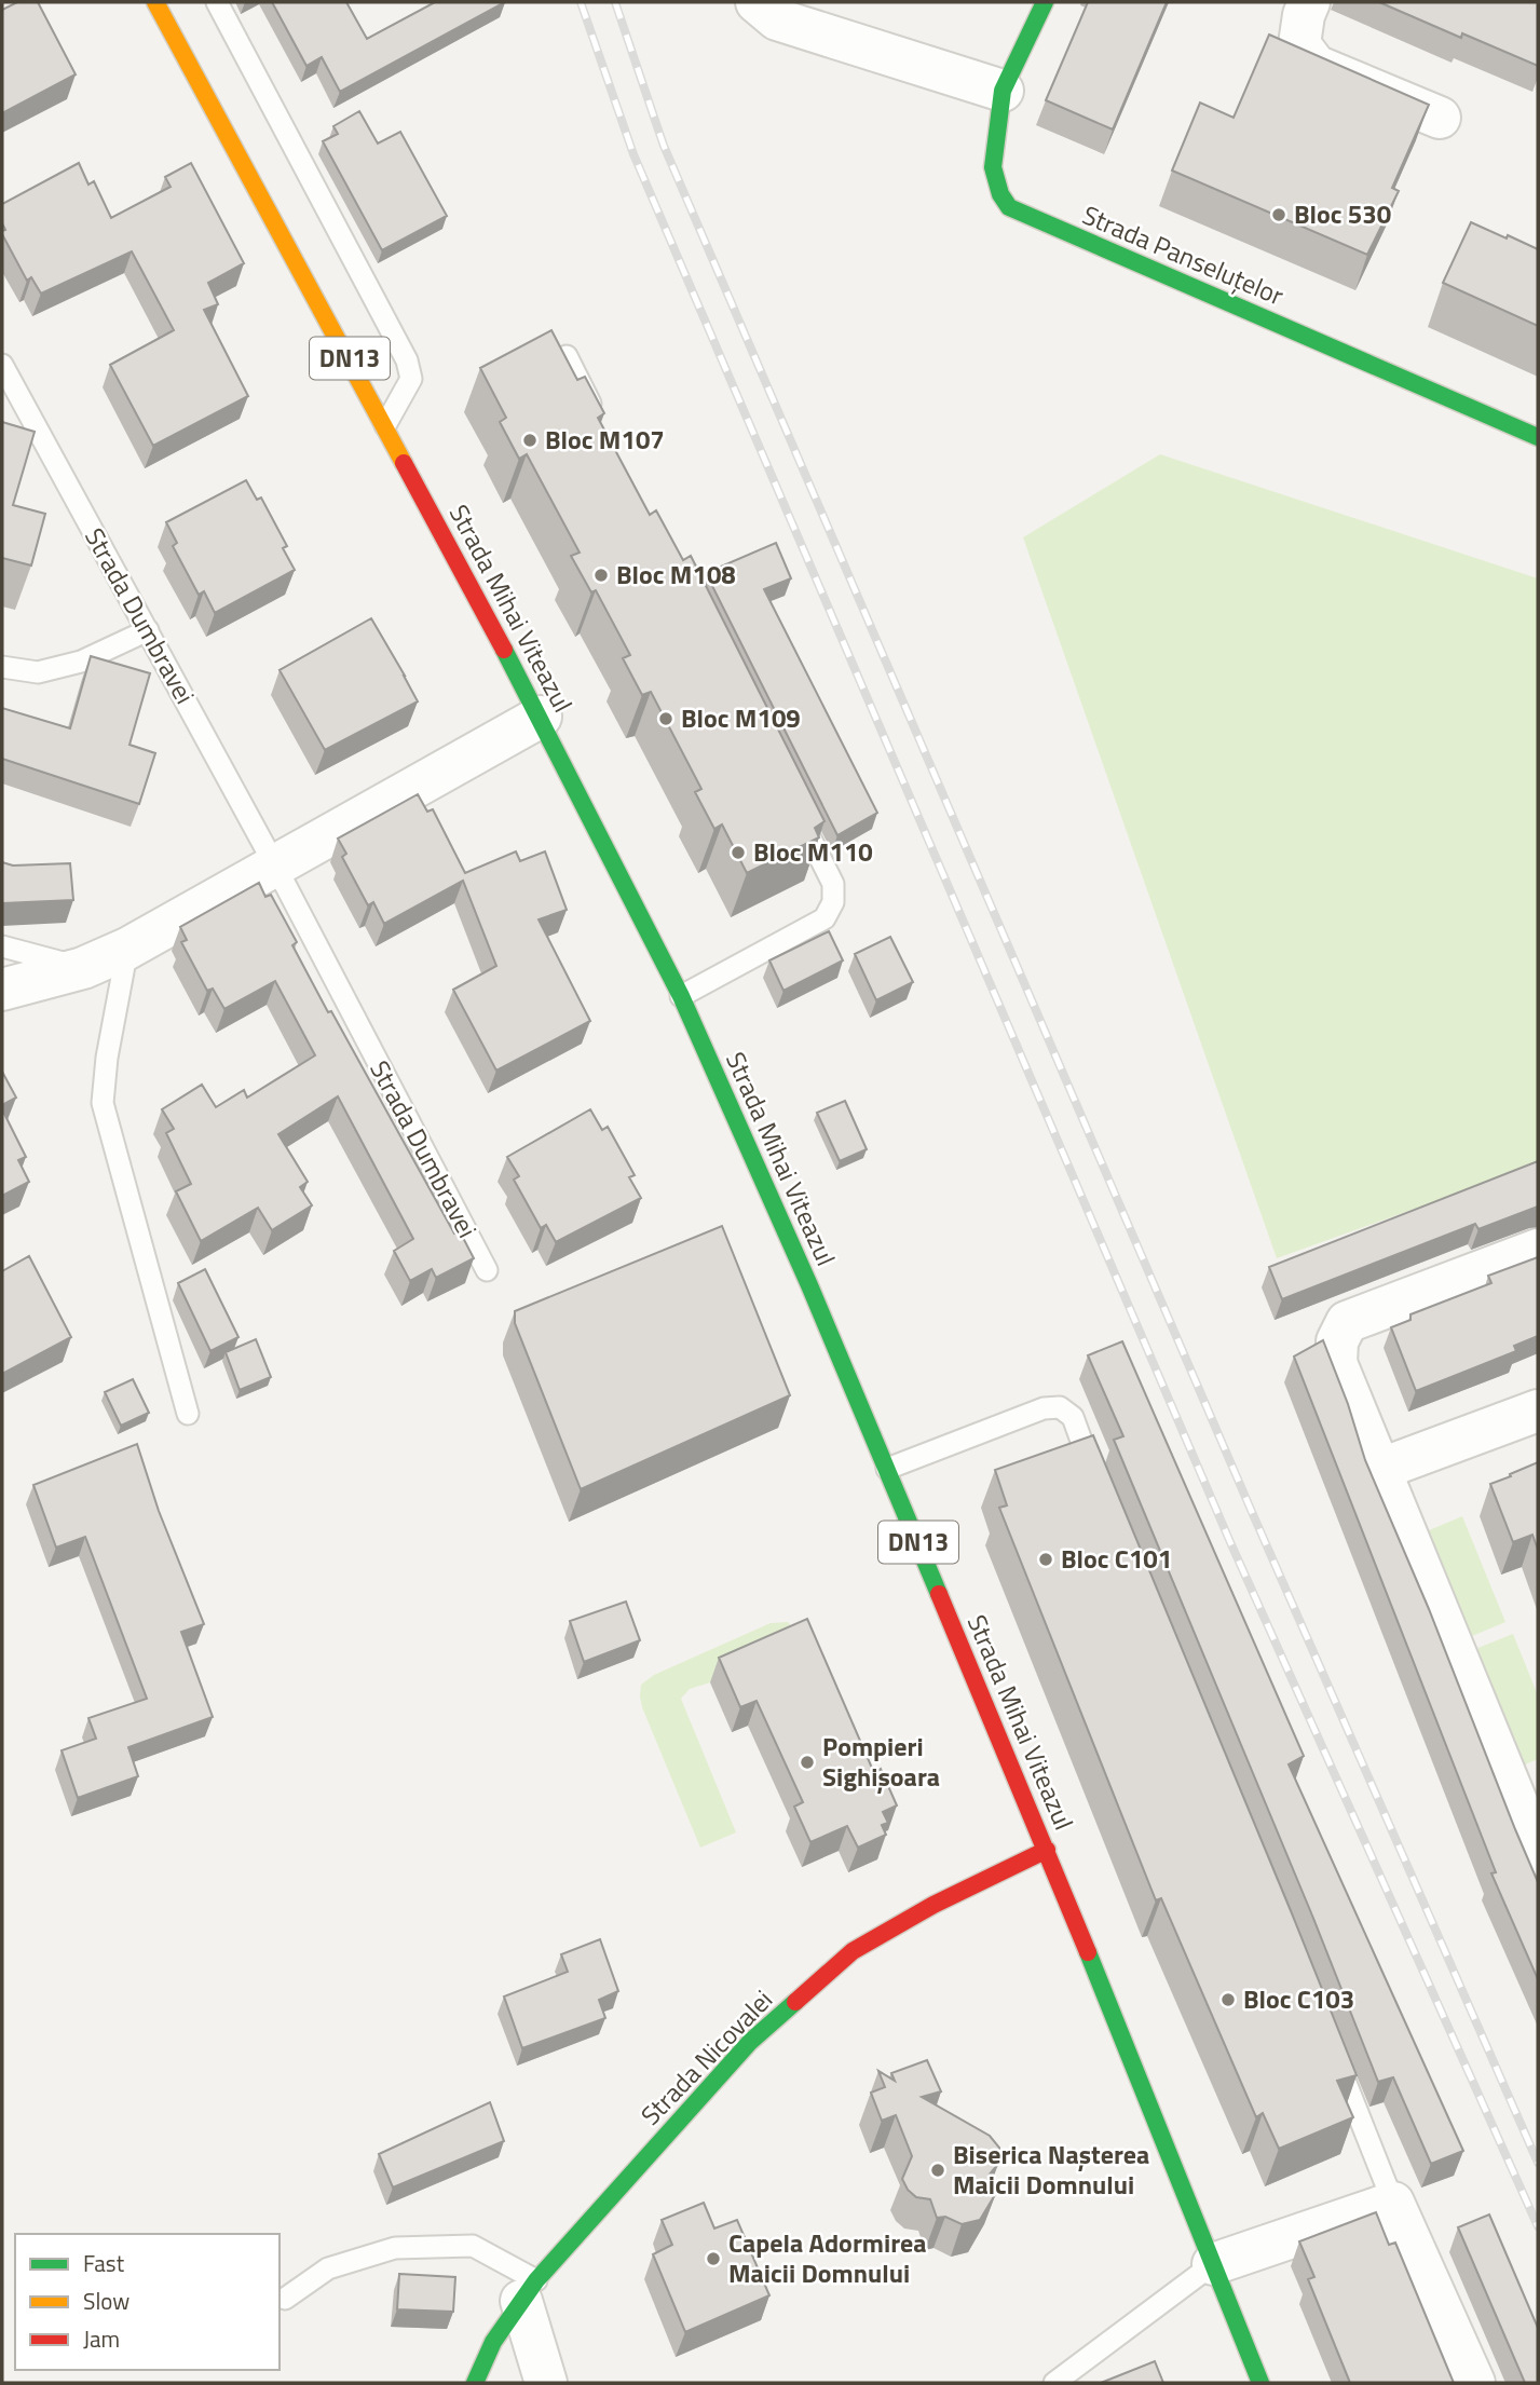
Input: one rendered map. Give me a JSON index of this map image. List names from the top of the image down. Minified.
{"streets":{"main road":["Strada Panseluțelor","DN13","Strada Mihai Viteazul","Strada Nicovalei"],"lane":["Strada Dumbravei"]},"crossings":[["Strada Mihai Viteazul","Strada Nicovalei"]],"places":["Bloc 530","Bloc M107","Bloc M108","Bloc M109","Bloc M110","Bloc C101","Pompieri Sighișoara","Bloc C103","Biserica Nașterea Maicii Domnului","Capela Adormirea Maicii Domnului"],"legend":["Fast","Slow","Jam"]}
